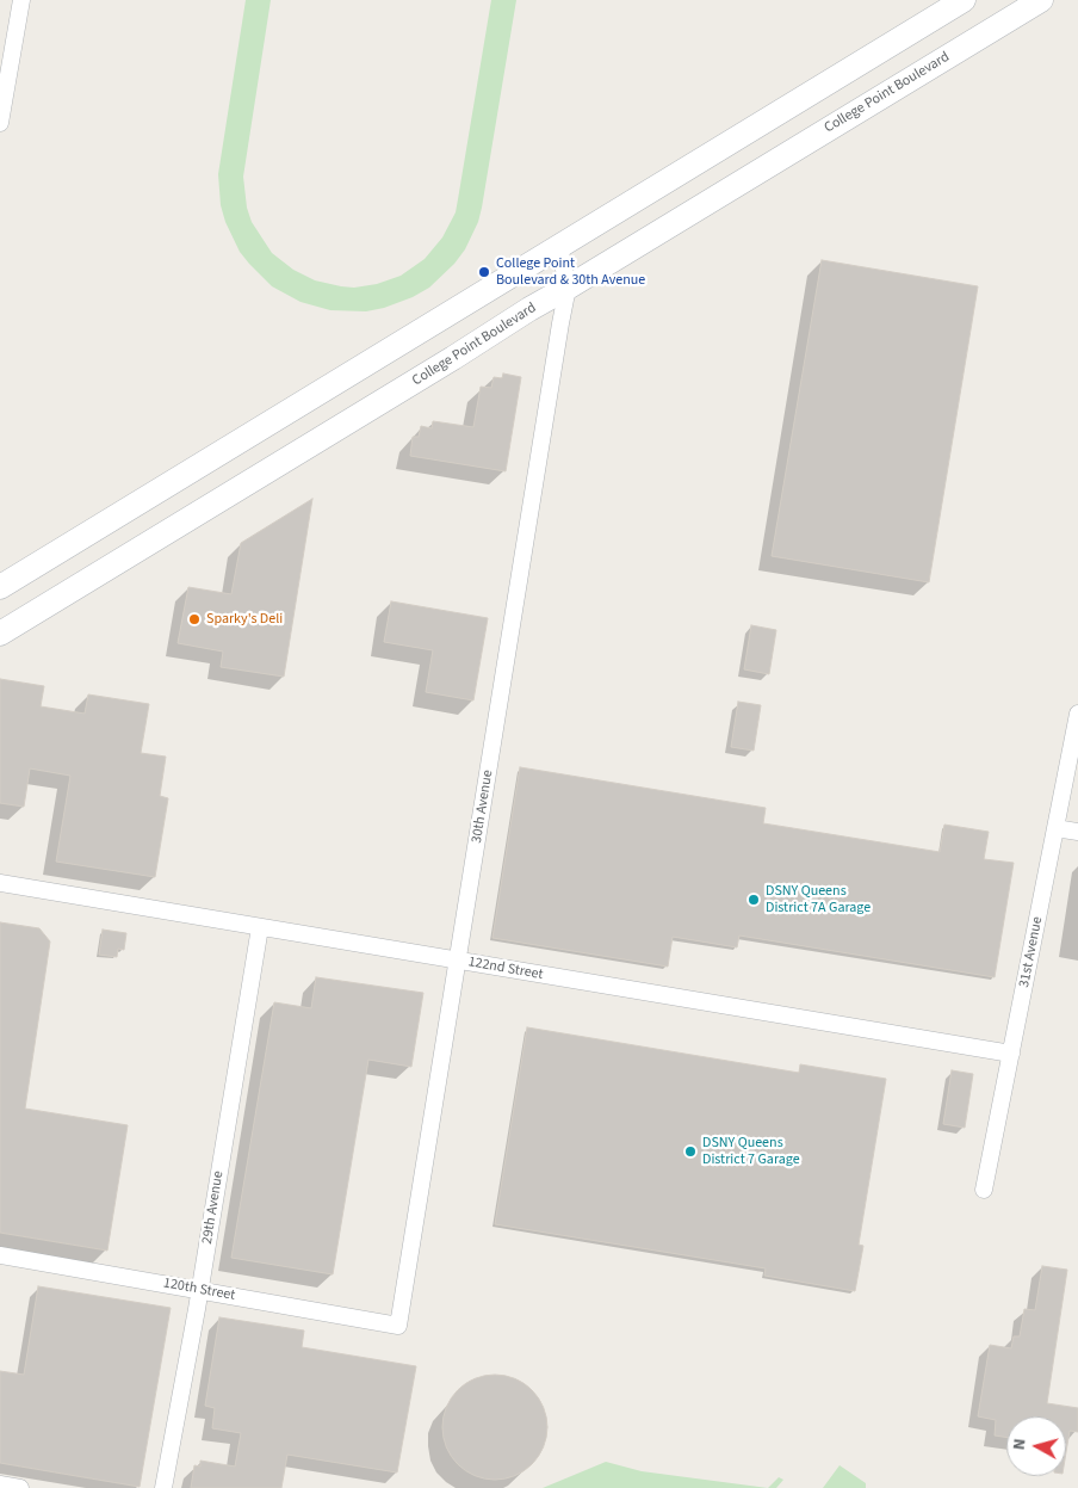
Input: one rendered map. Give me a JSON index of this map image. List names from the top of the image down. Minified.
{"streets":{"main road":["College Point Boulevard"],"street":["30th Avenue","31st Avenue","122nd Street","29th Avenue","120th Street"]},"crossings":[["College Point Boulevard","30th Avenue"],["30th Avenue","122nd Street"],["30th Avenue","120th Street"],["31st Avenue","122nd Street"],["122nd Street","29th Avenue"],["29th Avenue","120th Street"]],"places":["College Point Boulevard & 30th Avenue","Sparky's Deli","DSNY Queens District 7A Garage","DSNY Queens District 7 Garage"],"north":"left"}
